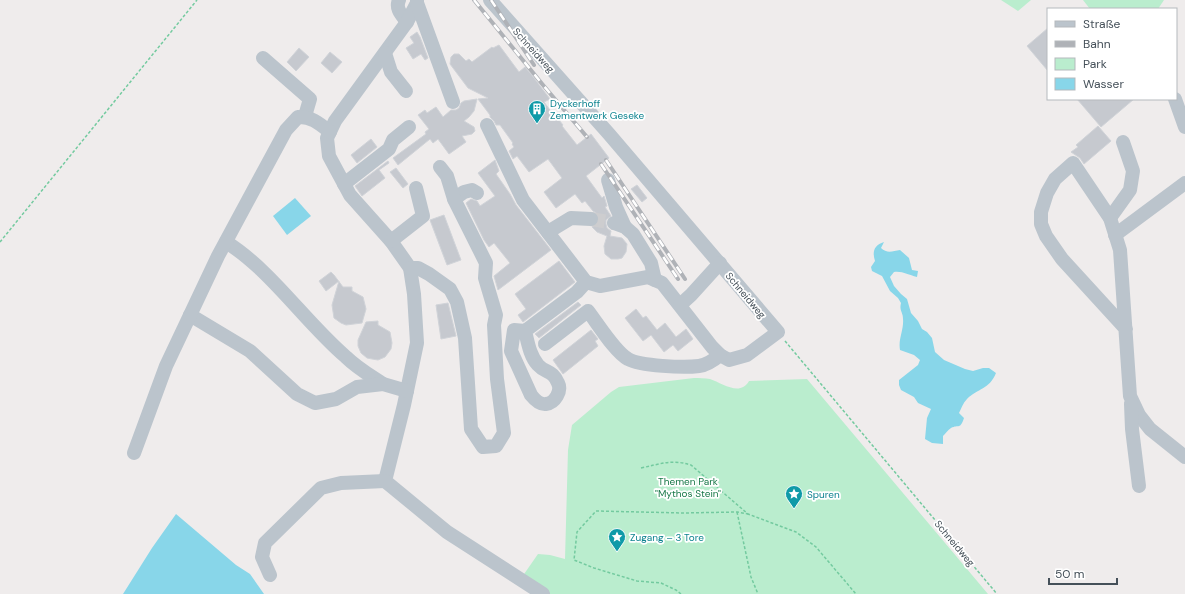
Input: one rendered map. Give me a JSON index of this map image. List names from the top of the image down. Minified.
{"streets":{"lane":["Schneidweg"]},"parks":["Themen Park \"Mythos Stein\""],"places":{"building":["Dyckerhoff Zementwerk Geseke"],"place":["Spuren","Zugang – 3 Tore"]},"legend":["Straße","Bahn","Park","Wasser"],"scale_bar":"50 m"}
